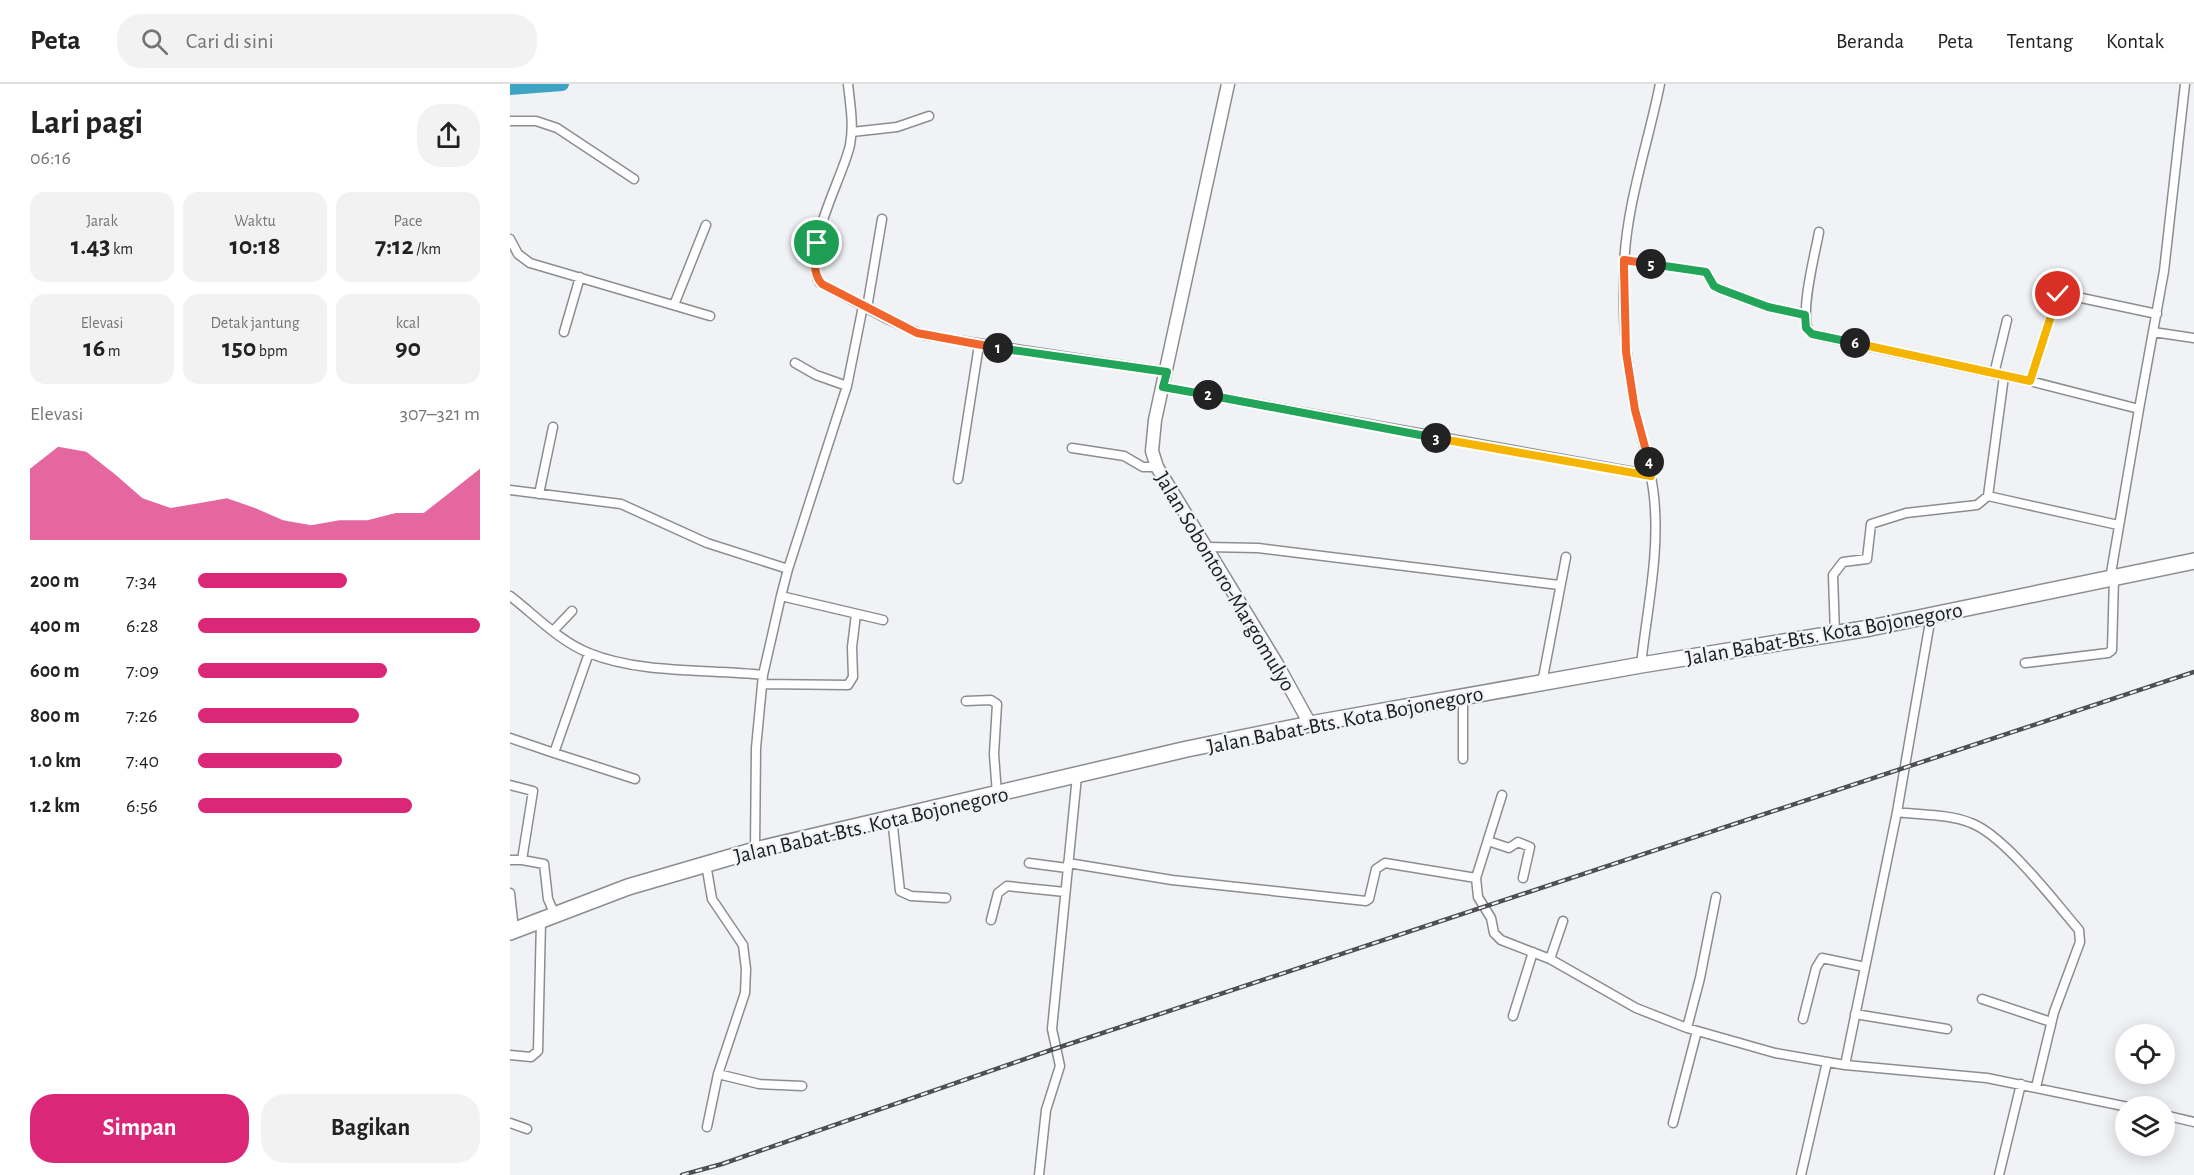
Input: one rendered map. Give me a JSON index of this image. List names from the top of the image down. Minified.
{"streets":{"highway":["Jalan Babat-Bts. Kota Bojonegoro"],"street":["Jalan Sobontoro-Margomulyo"]},"crossings":[["Jalan Sobontoro-Margomulyo","Jalan Babat-Bts. Kota Bojonegoro"]],"page":{"header":"Peta","search":"Cari di sini","nav":["Beranda","Peta","Tentang","Kontak"],"heading":["Lari pagi","06:16"],"stats":[["Jarak","1.43 km"],["Waktu","10:18"],["Pace","7:12 /km"],["Elevasi","16 m"],["Detak jantung","150 bpm"],["kcal","90"]],"pins":["5","6","1","2","3","4"],"chart":["Elevasi","307–321 m"],"list":[{"name":"200 m","note":"7:34"},{"name":"400 m","note":"6:28"},{"name":"600 m","note":"7:09"},{"name":"800 m","note":"7:26"},{"name":"1.0 km","note":"7:40"},{"name":"1.2 km","note":"6:56"}],"buttons":["Simpan","Bagikan"]}}
